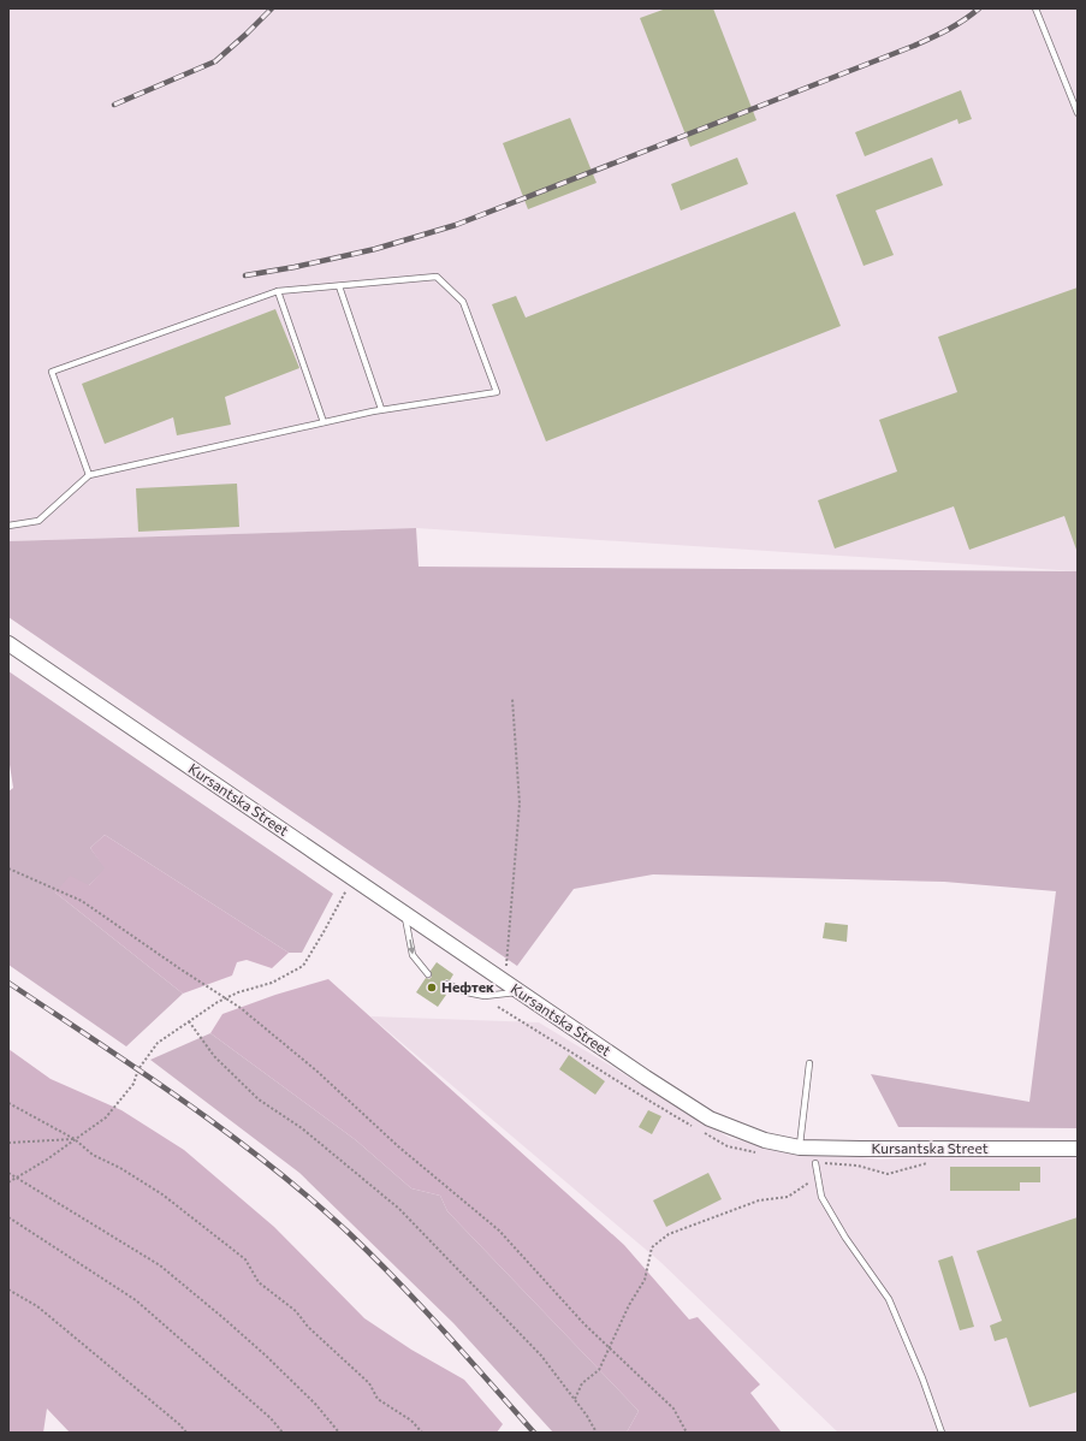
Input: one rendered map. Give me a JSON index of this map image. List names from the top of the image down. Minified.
{"streets":{"street":["Kursantska Street"]},"places":["Нефтек"]}
